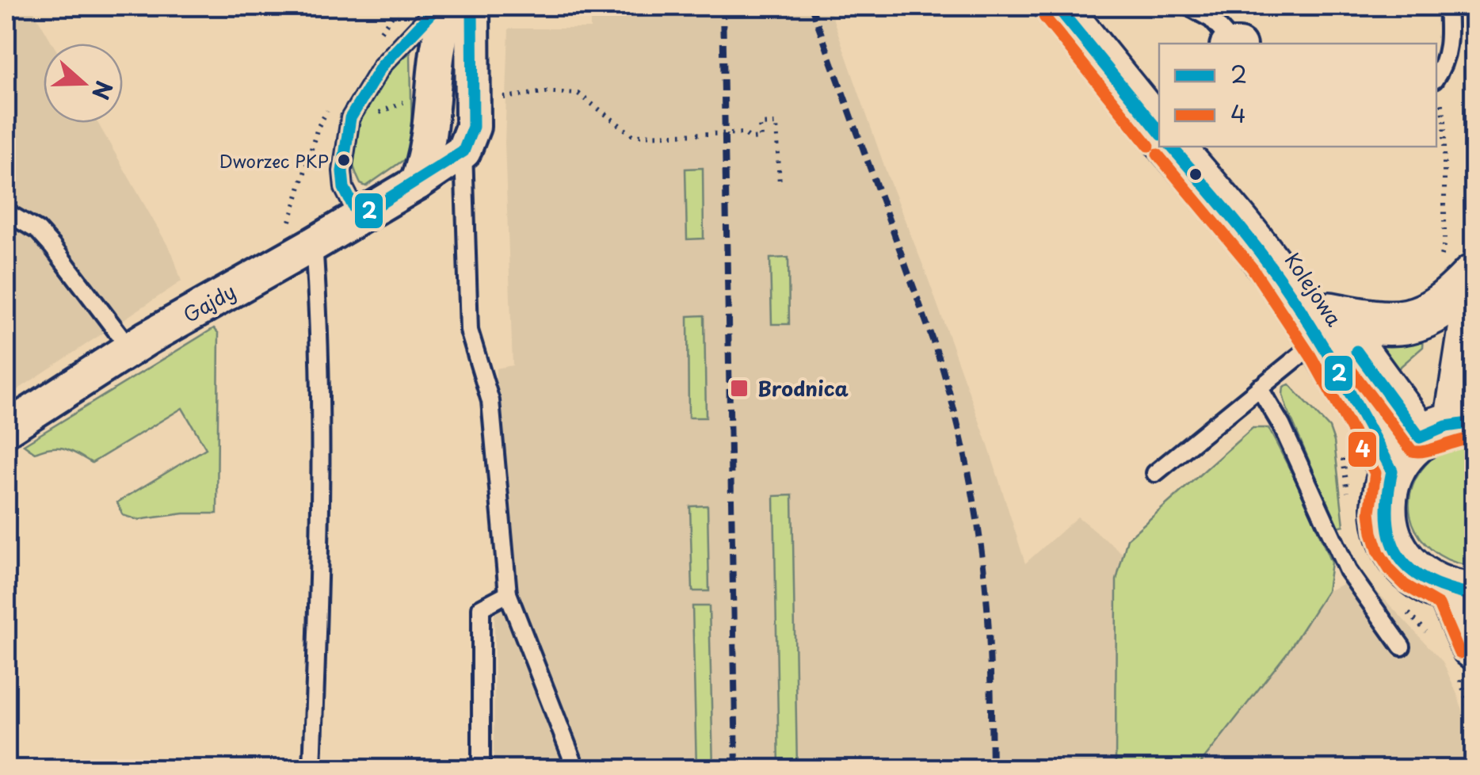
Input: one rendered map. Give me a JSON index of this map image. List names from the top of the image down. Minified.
{"streets":{"street":["Kolejowa","Gajdy"]},"places":{"other":["Dworzec PKP"],"transit":["Brodnica"]},"lines":["transit line 2","transit line 4"],"legend":["2","4"],"north":"right"}
